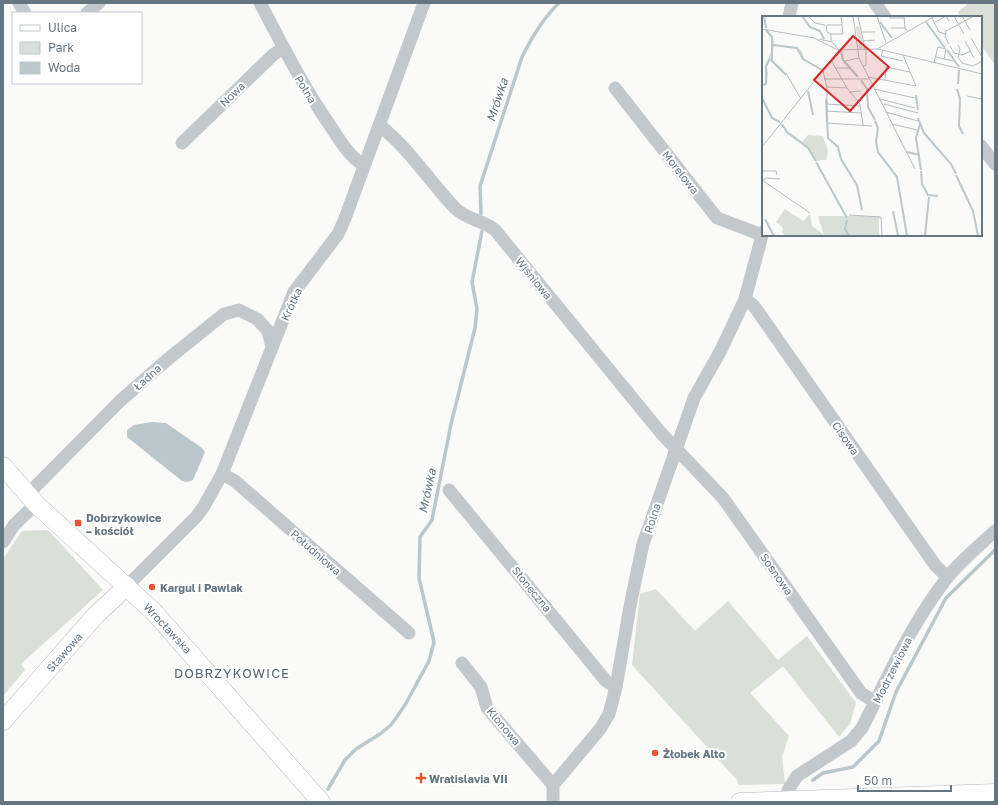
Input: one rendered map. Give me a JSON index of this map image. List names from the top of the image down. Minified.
{"streets":{"street":["Polna","Nowa","Morelowa","Wiśniowa","Krótka","Ładna","Cisowa","Rolna","Południowa","Sosnowa","Słoneczna","Wrocławska","Stawowa","Modrzewiowa","Klonowa"]},"crossings":[["Polna","Nowa"],["Polna","Krótka"],["Wiśniowa","Krótka"],["Wiśniowa","Rolna"],["Wiśniowa","Sosnowa"],["Krótka","Ładna"],["Krótka","Południowa"],["Krótka","Wrocławska"],["Krótka","Stawowa"],["Ładna","Wrocławska"],["Cisowa","Rolna"],["Cisowa","Modrzewiowa"],["Rolna","Sosnowa"],["Rolna","Słoneczna"],["Rolna","Klonowa"],["Sosnowa","Modrzewiowa"],["Wrocławska","Stawowa"]],"districts":["DOBRZYKOWICE"],"water":["Mrówka"],"places":{"transit":["Dobrzykowice – kościół"],"other":["Kargul i Pawlak","Żłobek Alto"],"health":["Wratislavia VII"]},"legend":["Ulica","Park","Woda"],"scale_bar":"50 m"}
